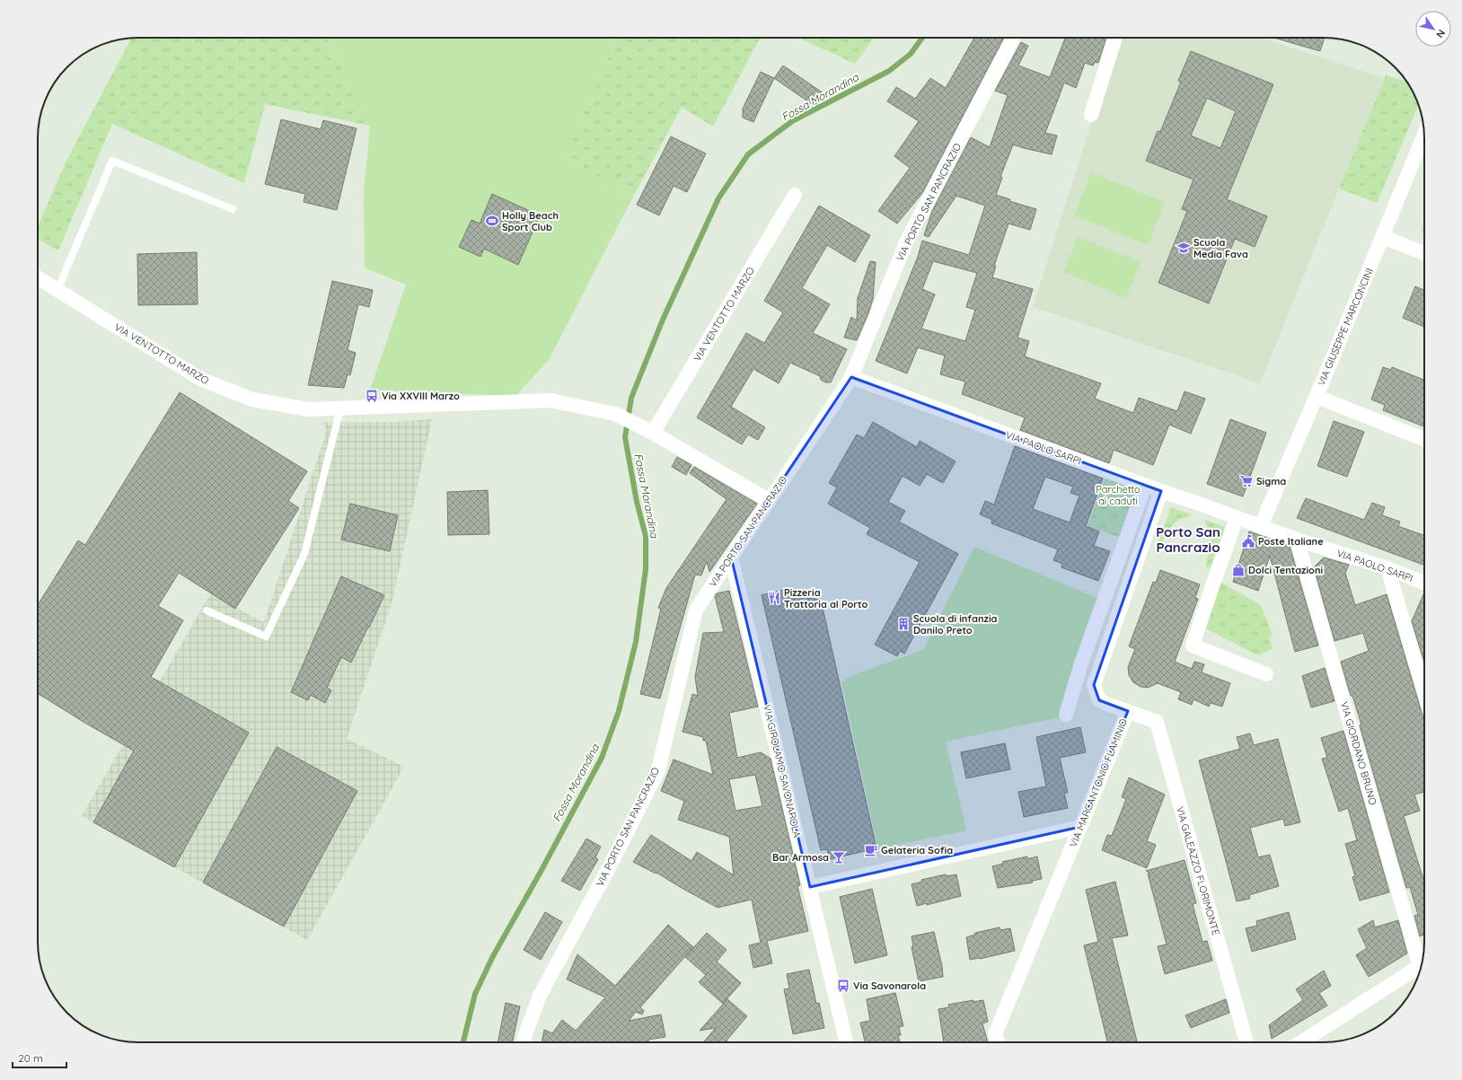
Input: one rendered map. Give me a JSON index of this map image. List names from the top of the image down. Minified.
{"streets":{"street":["VIA PORTO SAN PANCRAZIO","VIA VENTOTTO MARZO","VIA GIUSEPPE MARCONCINI","VIA PAOLO SARPI","VIA GIORDANO BRUNO","VIA GIROLAMO SAVONAROLA","VIA MARCANTONIO FLAMINIO","VIA GALEAZZO FLORIMONTE"]},"crossings":[["VIA PORTO SAN PANCRAZIO","VIA VENTOTTO MARZO"],["VIA PORTO SAN PANCRAZIO","VIA PAOLO SARPI"],["VIA PORTO SAN PANCRAZIO","VIA GIROLAMO SAVONAROLA"],["VIA GIUSEPPE MARCONCINI","VIA PAOLO SARPI"],["VIA PAOLO SARPI","VIA GIORDANO BRUNO"],["VIA PAOLO SARPI","VIA MARCANTONIO FLAMINIO"],["VIA MARCANTONIO FLAMINIO","VIA GALEAZZO FLORIMONTE"]],"districts":["Porto San Pancrazio"],"water":["Fossa Morandina"],"parks":["Parchetto ai caduti"],"places":{"sports":["Holly Beach Sport Club"],"school or university":["Scuola Media Fava"],"bus stop":["Via XXVIII Marzo","Via Savonarola"],"supermarket":["Sigma"],"public building":["Poste Italiane"],"shop":["Dolci Tentazioni"],"restaurant":["Pizzeria Trattoria al Porto"],"building":["Scuola di infanzia Danilo Preto"],"cafe":["Gelateria Sofia"],"bar":["Bar Armosa"]},"scale_bar":"20 m","north":"bottom right"}
